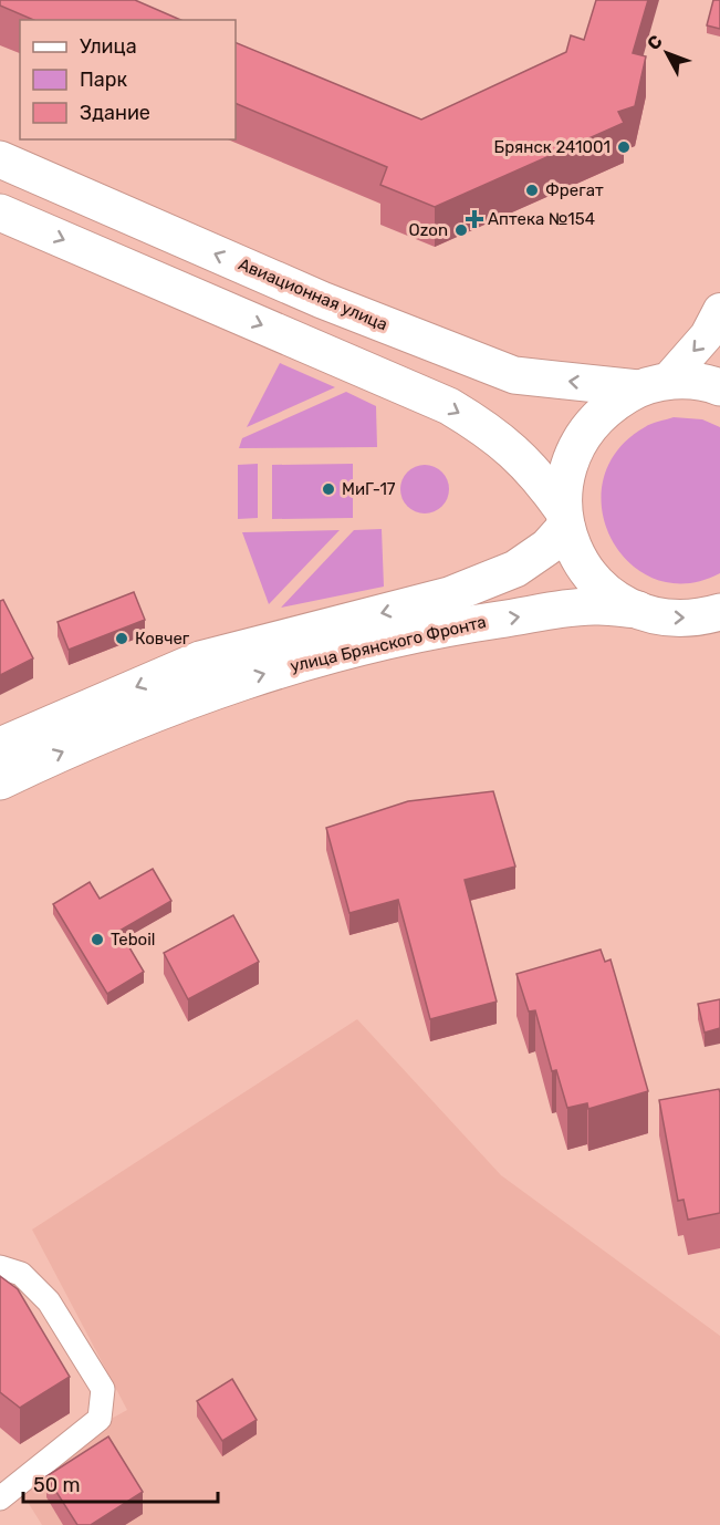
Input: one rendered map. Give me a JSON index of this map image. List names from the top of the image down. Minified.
{"streets":{"main road":["Авиационная улица","улица Брянского Фронта"]},"places":{"other":["Брянск 241001","Фрегат","Ozon","МиГ-17","Ковчег","Teboil"],"health":["Аптека №154"]},"legend":["Улица","Парк","Здание"],"scale_bar":"50 m","north":"top left"}
